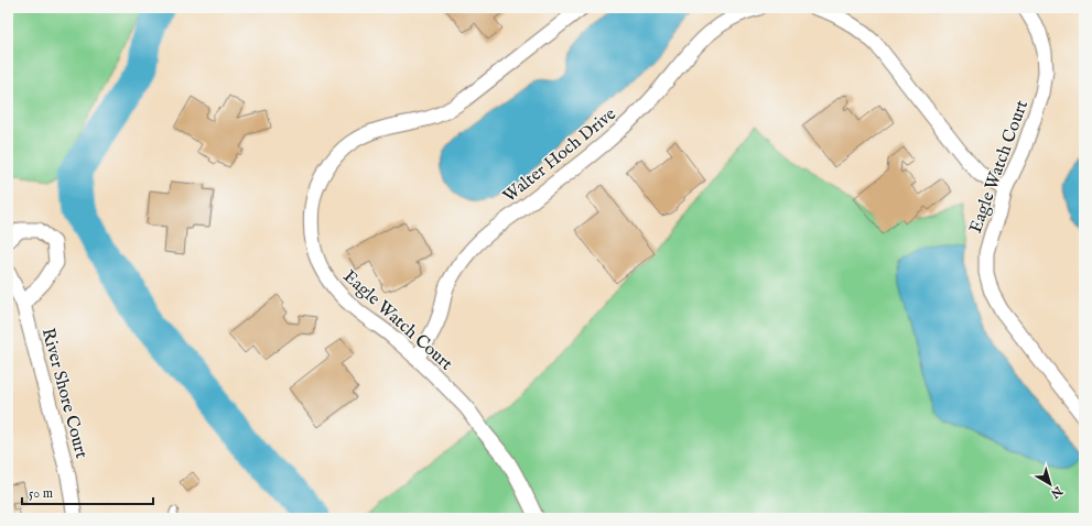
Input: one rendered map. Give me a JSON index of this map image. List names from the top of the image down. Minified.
{"streets":{"street":["Walter Hoch Drive","Eagle Watch Court","River Shore Court"]},"crossings":[["Walter Hoch Drive","Eagle Watch Court"]],"scale_bar":"50 m","north":"bottom right"}
